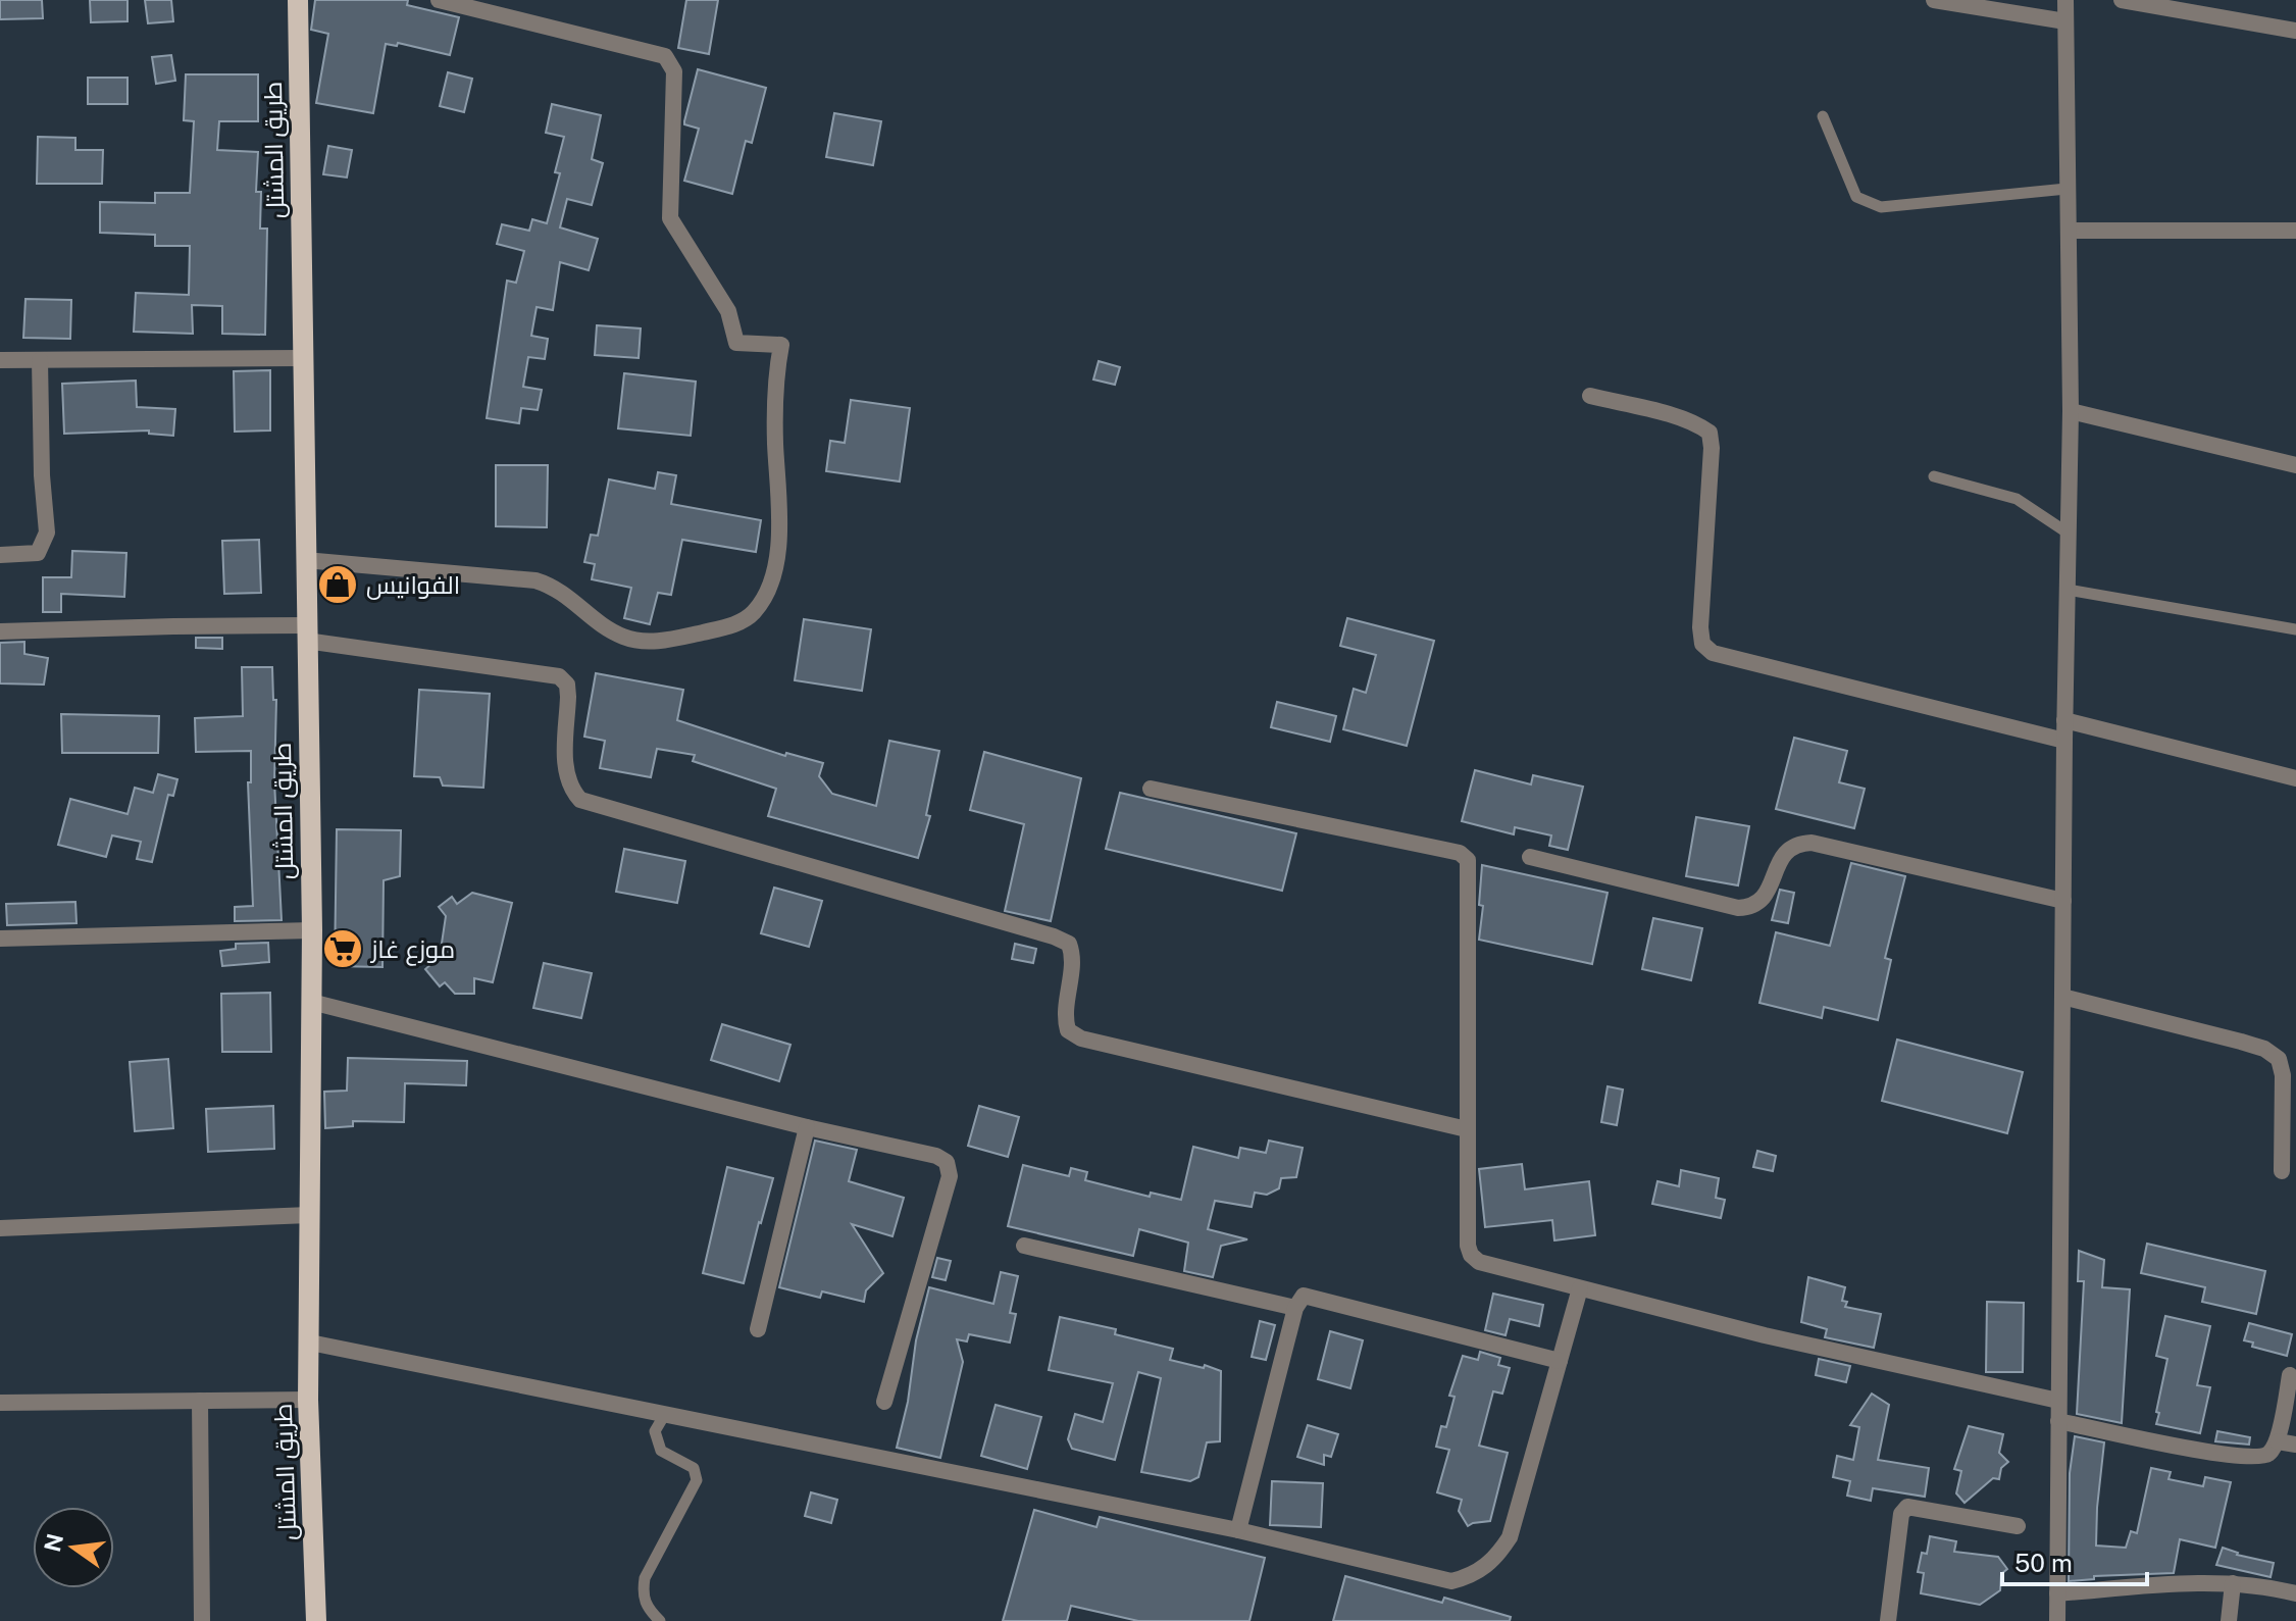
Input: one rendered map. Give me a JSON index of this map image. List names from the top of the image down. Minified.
{"streets":{"main road":["طريق المشتل"]},"places":{"shop":["الفوانيس"],"supermarket":["موزع غاز"]},"scale_bar":"50 m","north":"left"}
